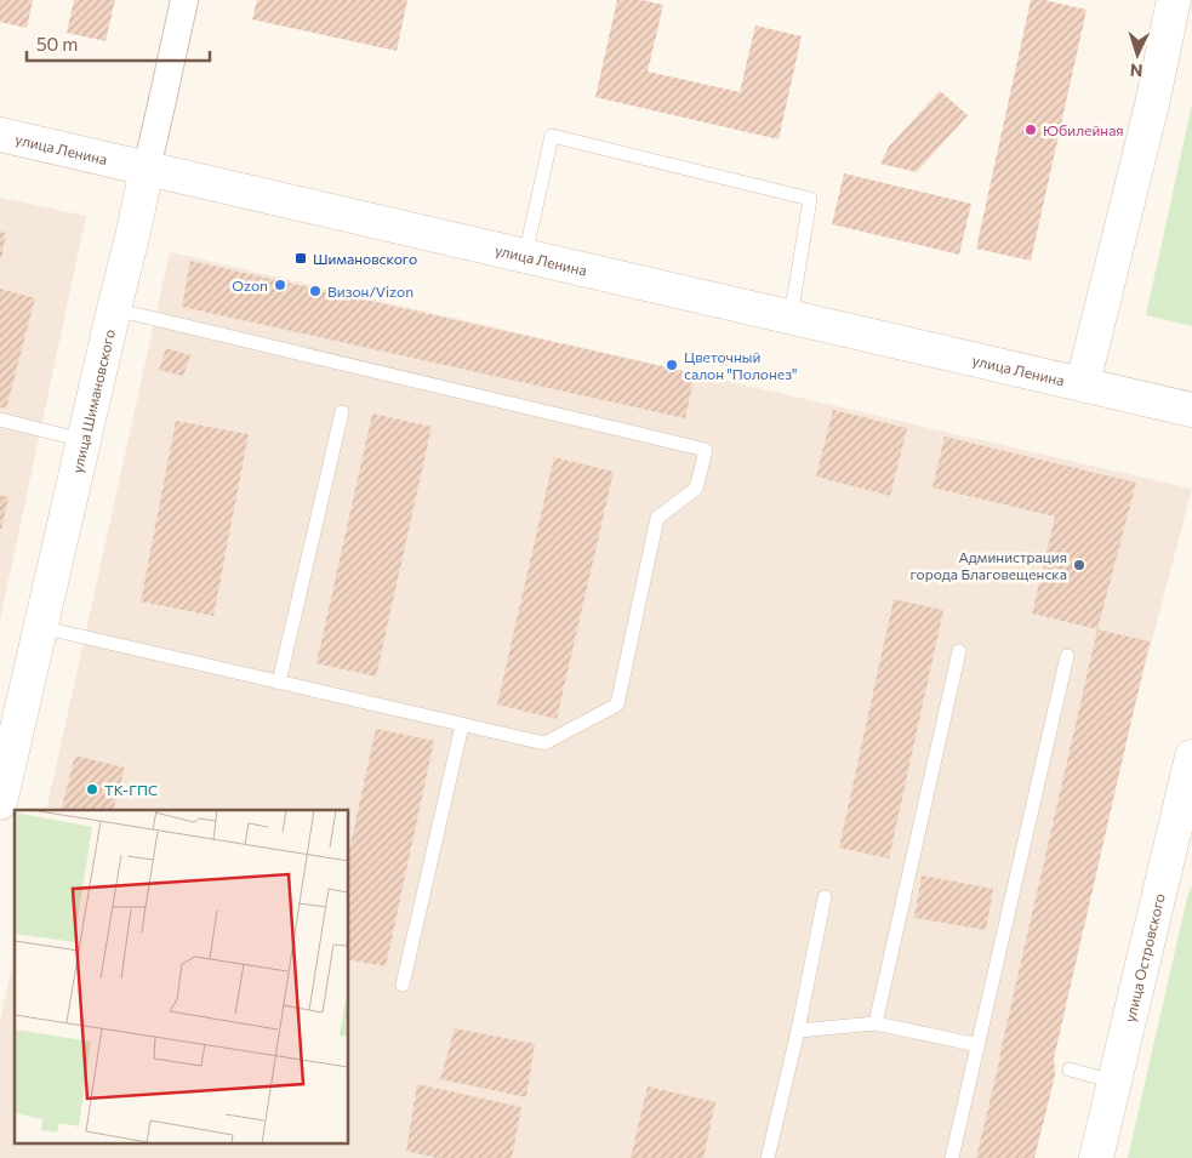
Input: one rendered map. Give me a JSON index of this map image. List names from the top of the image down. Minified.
{"streets":{"street":["улица Ленина","улица Шимановского","улица Островского"]},"crossings":[["улица Ленина","улица Шимановского"]],"places":{"other":["Юбилейная","Ozon","Визон/Vizon","Цветочный салон \"Полонез\"","Администрация города Благовещенска","ТК-ГПС"],"transit":["Шимановского"]},"scale_bar":"50 m","north":"bottom"}
